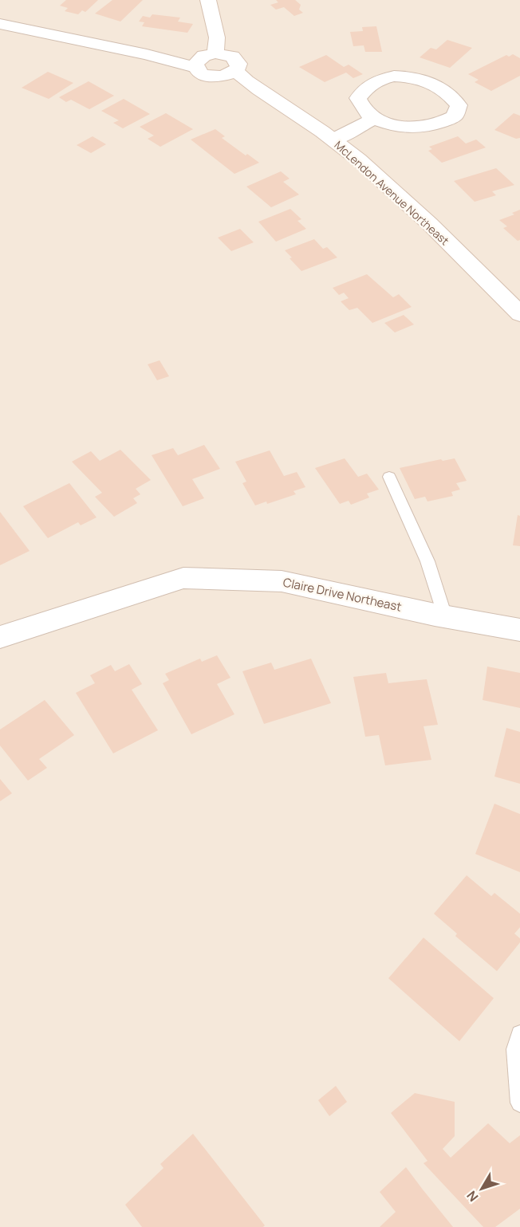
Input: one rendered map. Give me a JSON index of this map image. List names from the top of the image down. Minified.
{"streets":{"street":["McLendon Avenue Northeast","Claire Drive Northeast"]},"north":"bottom left"}
